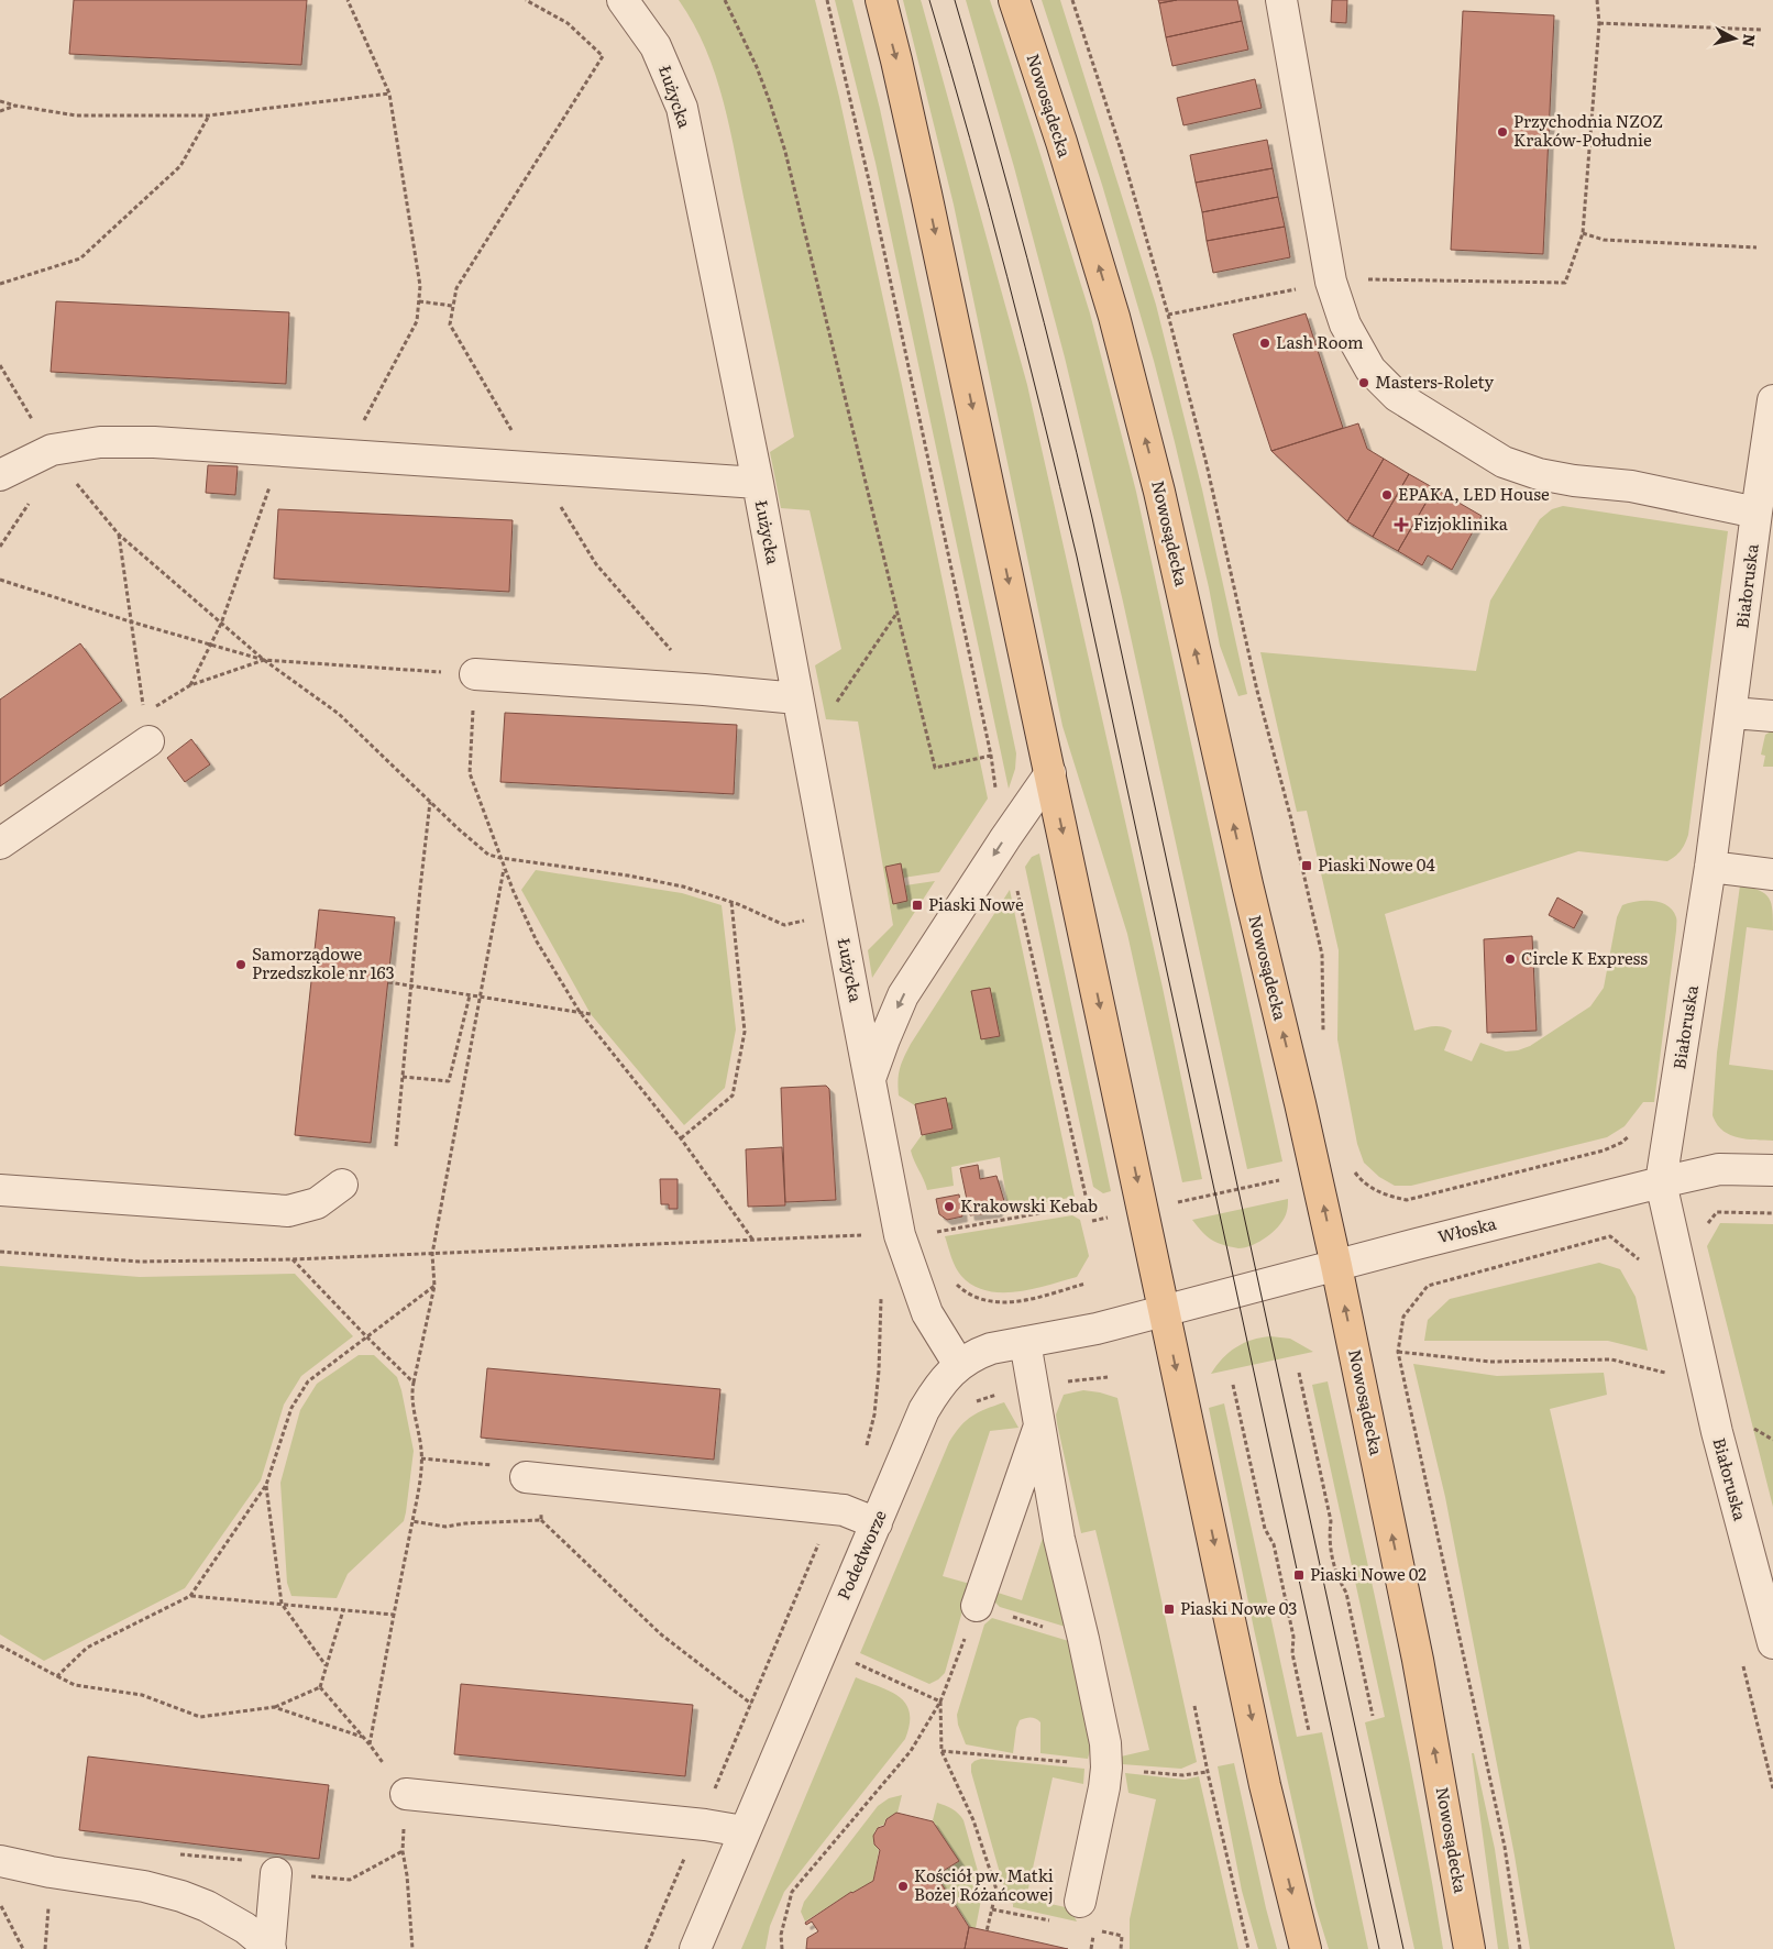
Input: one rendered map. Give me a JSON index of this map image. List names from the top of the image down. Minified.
{"streets":{"main road":["Nowosądecka"],"street":["Łużycka","Białoruska","Włoska","Podedworze"]},"crossings":[["Łużycka","Podedworze"],["Nowosądecka","Włoska"],["Białoruska","Włoska"],["Włoska","Podedworze"]],"places":{"other":["Przychodnia NZOZ Kraków-Południe","Lash Room","Masters-Rolety","EPAKA, LED House","Circle K Express","Samorządowe Przedszkole nr 163","Krakowski Kebab","Kościół pw. Matki Bożej Różańcowej"],"health":["Fizjoklinika"],"transit":["Piaski Nowe 04","Piaski Nowe","Piaski Nowe 02","Piaski Nowe 03"]},"north":"right"}
